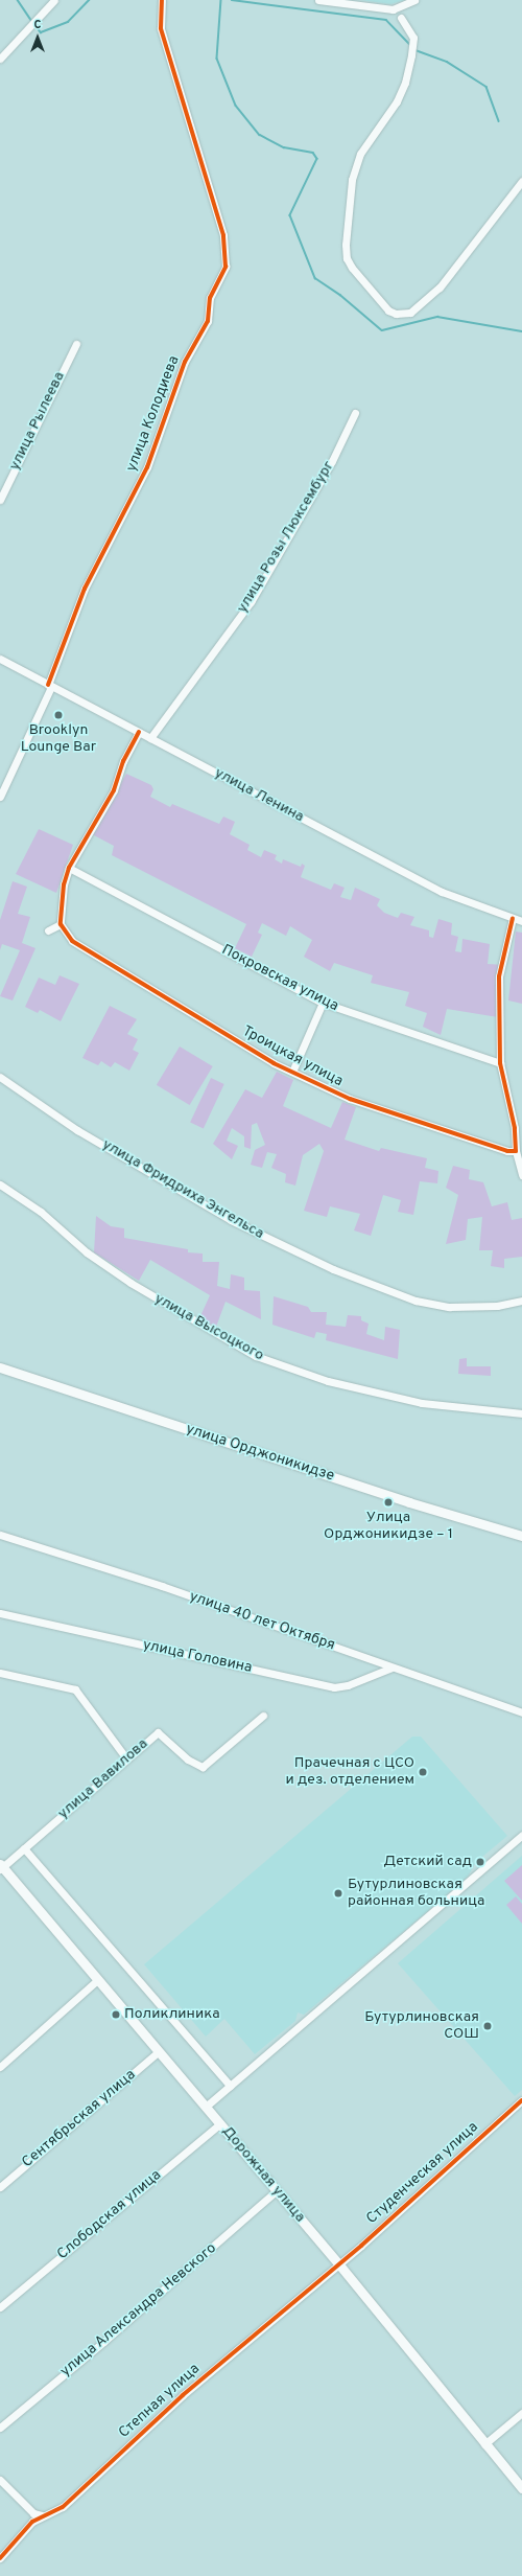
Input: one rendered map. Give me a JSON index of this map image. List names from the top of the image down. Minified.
{"streets":{"main road":["улица Орджоникидзе","Дорожная улица"],"street":["улица Колодиева","улица Рылеева","улица Розы Люксембург","улица Ленина","Покровская улица","Троицкая улица","улица Фридриха Энгельса","улица Высоцкого","улица 40 лет Октября","улица Головина","улица Вавилова","Сентябрьская улица","Студенческая улица","Слободская улица","улица Александра Невского","Степная улица"]},"crossings":[["улица Колодиева","улица Ленина"],["улица Розы Люксембург","улица Ленина"],["улица 40 лет Октября","улица Головина"],["улица Вавилова","Дорожная улица"],["Сентябрьская улица","Дорожная улица"],["Студенческая улица","Дорожная улица"],["Студенческая улица","Степная улица"],["Дорожная улица","Слободская улица"],["Дорожная улица","улица Александра Невского"],["Дорожная улица","Степная улица"]],"places":["Brooklyn Lounge Bar","Улица Орджоникидзе – 1","Прачечная с ЦСО и дез. отделением","Детский сад","Бутурлиновская районная больница","Поликлиника","Бутурлиновская СОШ"],"north":"top"}
